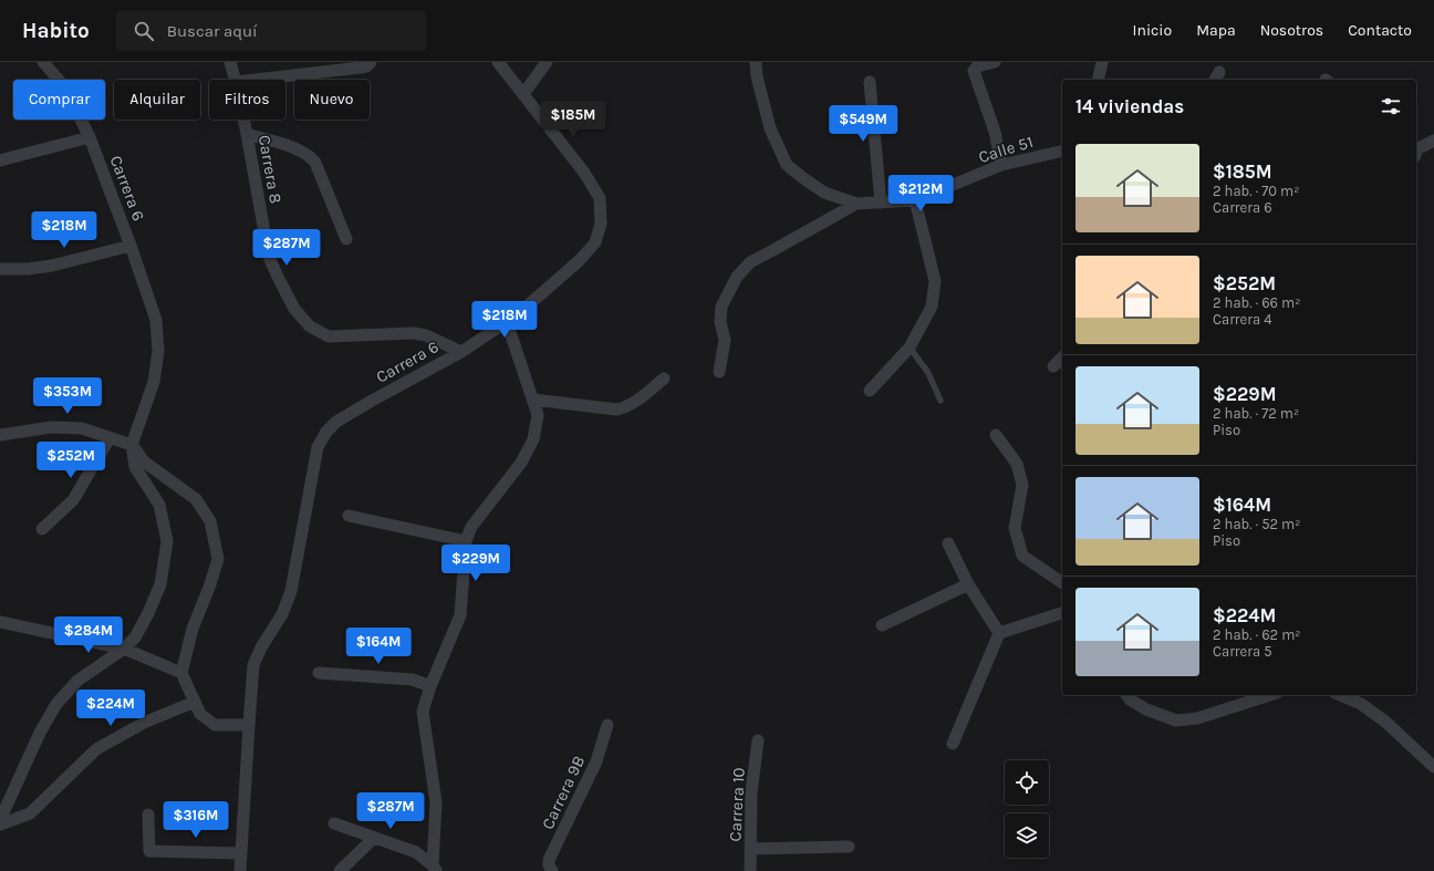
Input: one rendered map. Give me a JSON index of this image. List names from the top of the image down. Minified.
{"streets":{"street":["Calle 51","Carrera 8","Carrera 6","Carrera 9B","Carrera 10"]},"crossings":[["Carrera 8","Carrera 6"]],"page":{"header":"Habito","search":"Buscar aquí","nav":["Inicio","Mapa","Nosotros","Contacto"],"chip":["Comprar","Alquilar","Filtros","Nuevo"],"heading":"14 viviendas","price":["$185M","$549M","$212M","$218M","$287M","$218M","$353M","$252M","$229M","$284M","$164M","$224M","$287M","$316M"],"list":[{"name":"$185M","note":"2 hab. · 70 m² · Carrera 6"},{"name":"$252M","note":"2 hab. · 66 m² · Carrera 4"},{"name":"$229M","note":"2 hab. · 72 m² · Piso"},{"name":"$164M","note":"2 hab. · 52 m² · Piso"},{"name":"$224M","note":"2 hab. · 62 m² · Carrera 5"}]}}
